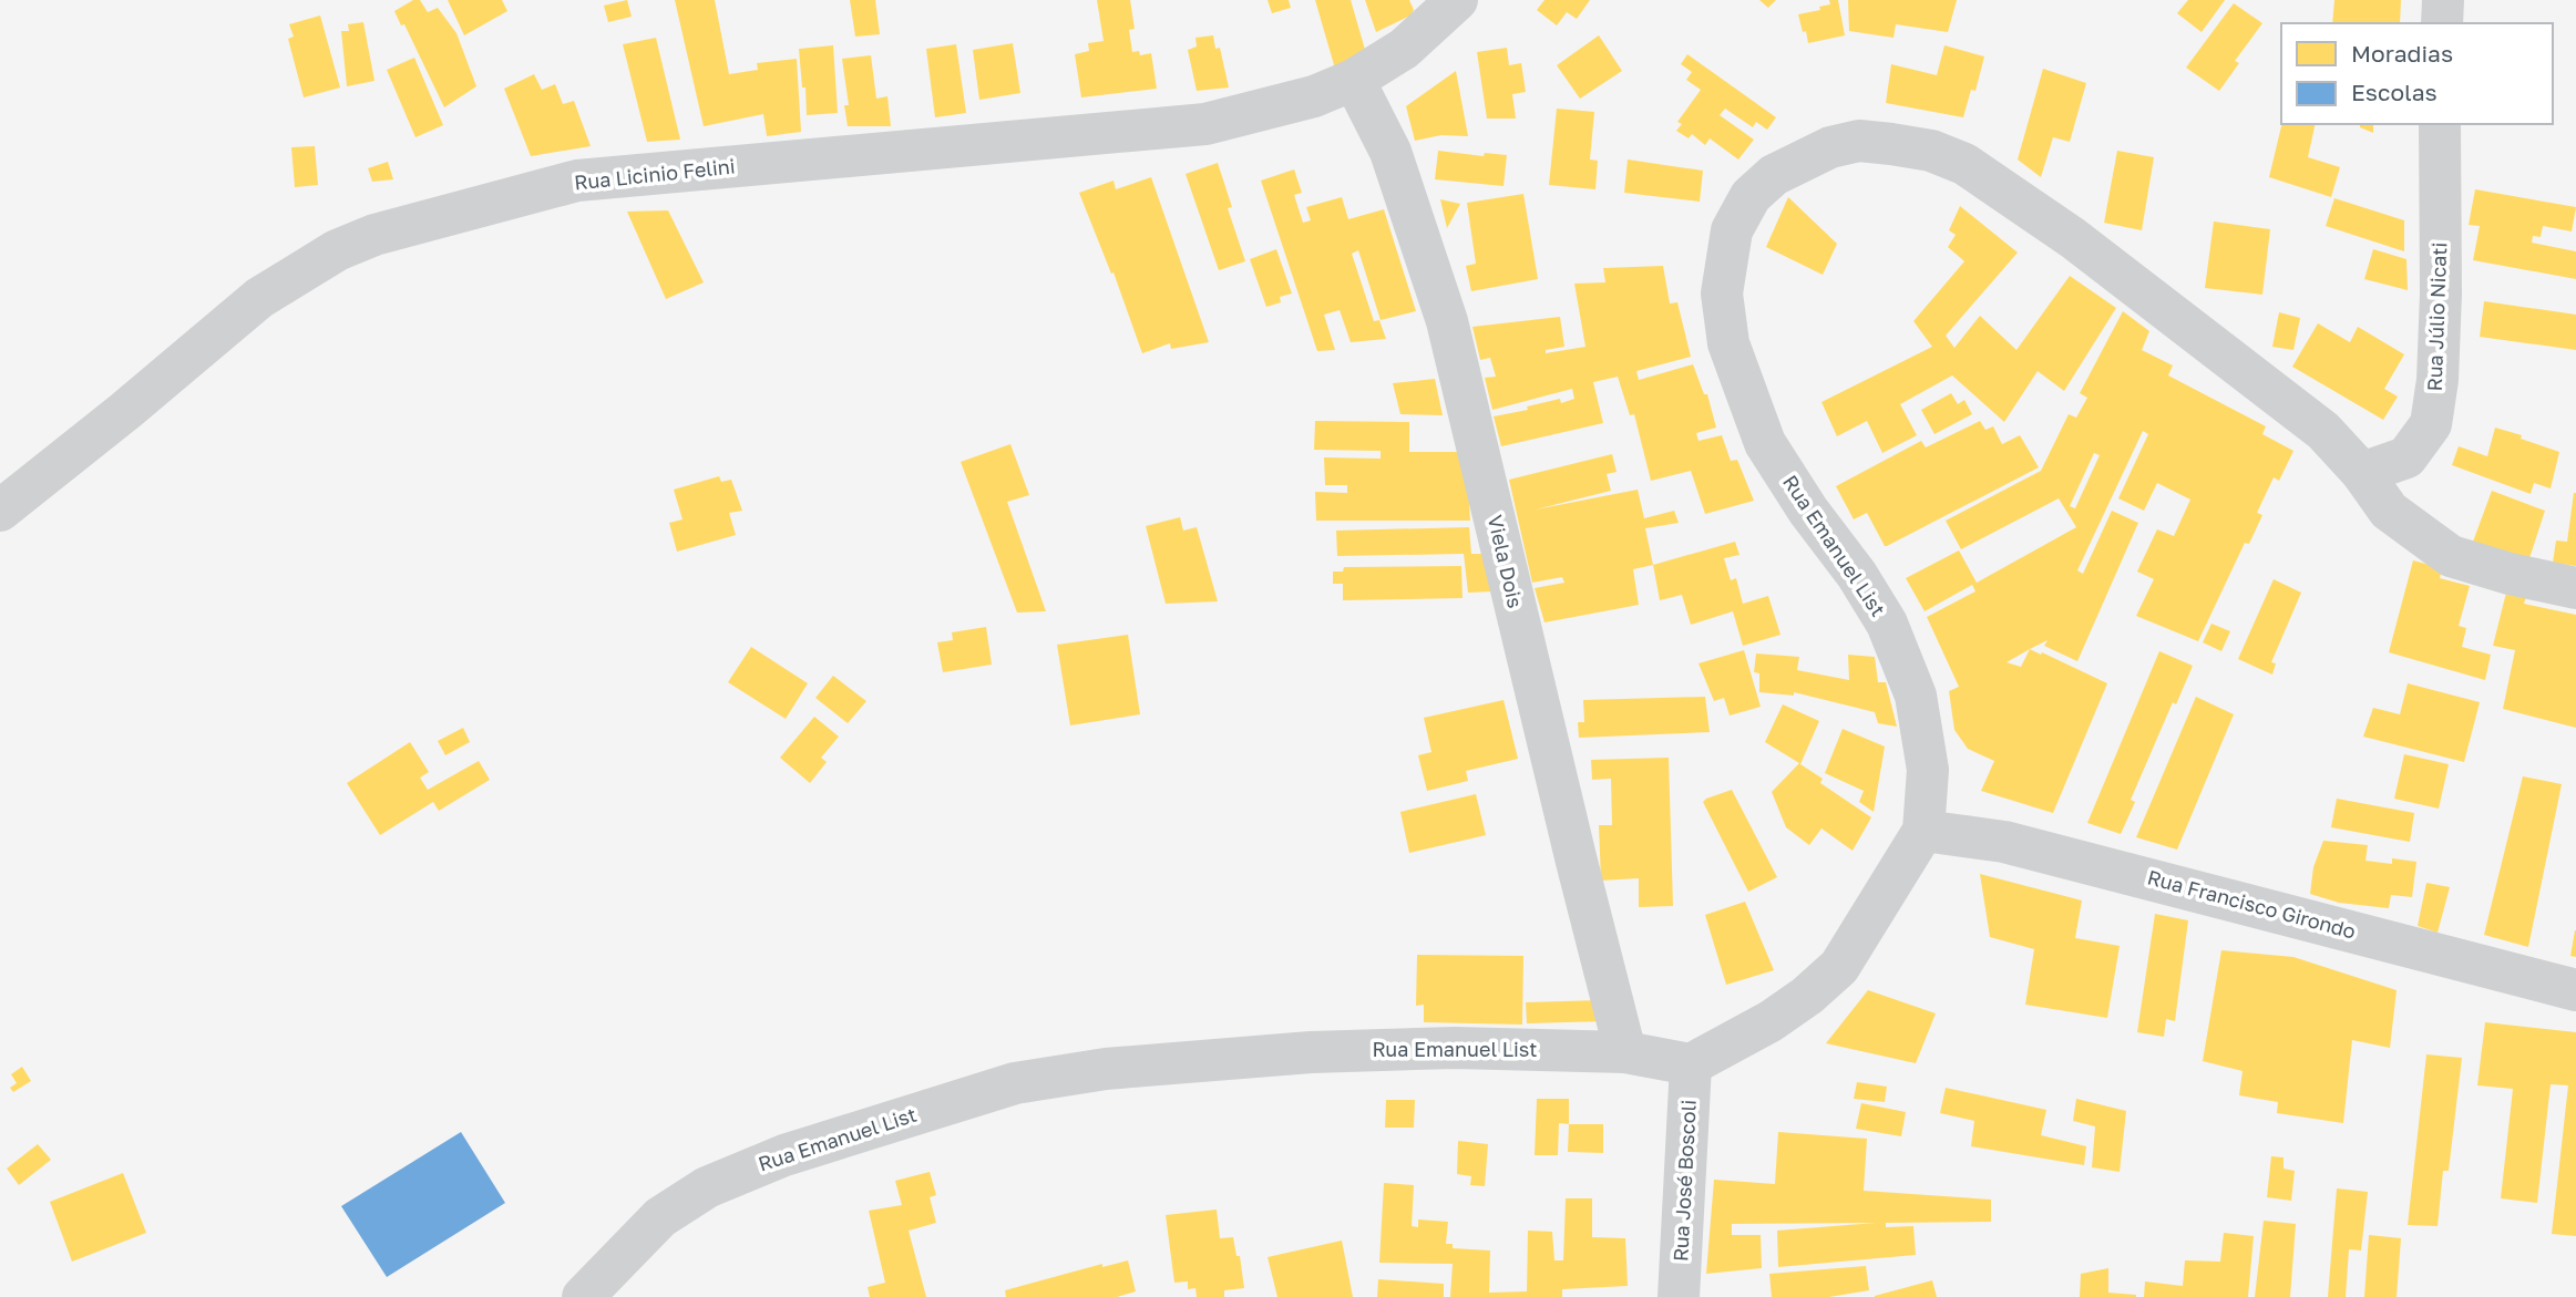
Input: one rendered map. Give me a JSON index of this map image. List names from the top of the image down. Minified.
{"streets":{"street":["Rua Licinio Felini","Rua Júlio Nicati","Rua Emanuel List","Viela Dois","Rua Francisco Girondo","Rua José Boscoli"]},"crossings":[["Rua Licinio Felini","Viela Dois"],["Rua Júlio Nicati","Rua Emanuel List"],["Rua Emanuel List","Viela Dois"],["Rua Emanuel List","Rua Francisco Girondo"],["Rua Emanuel List","Rua José Boscoli"]],"legend":["Moradias","Escolas"]}
